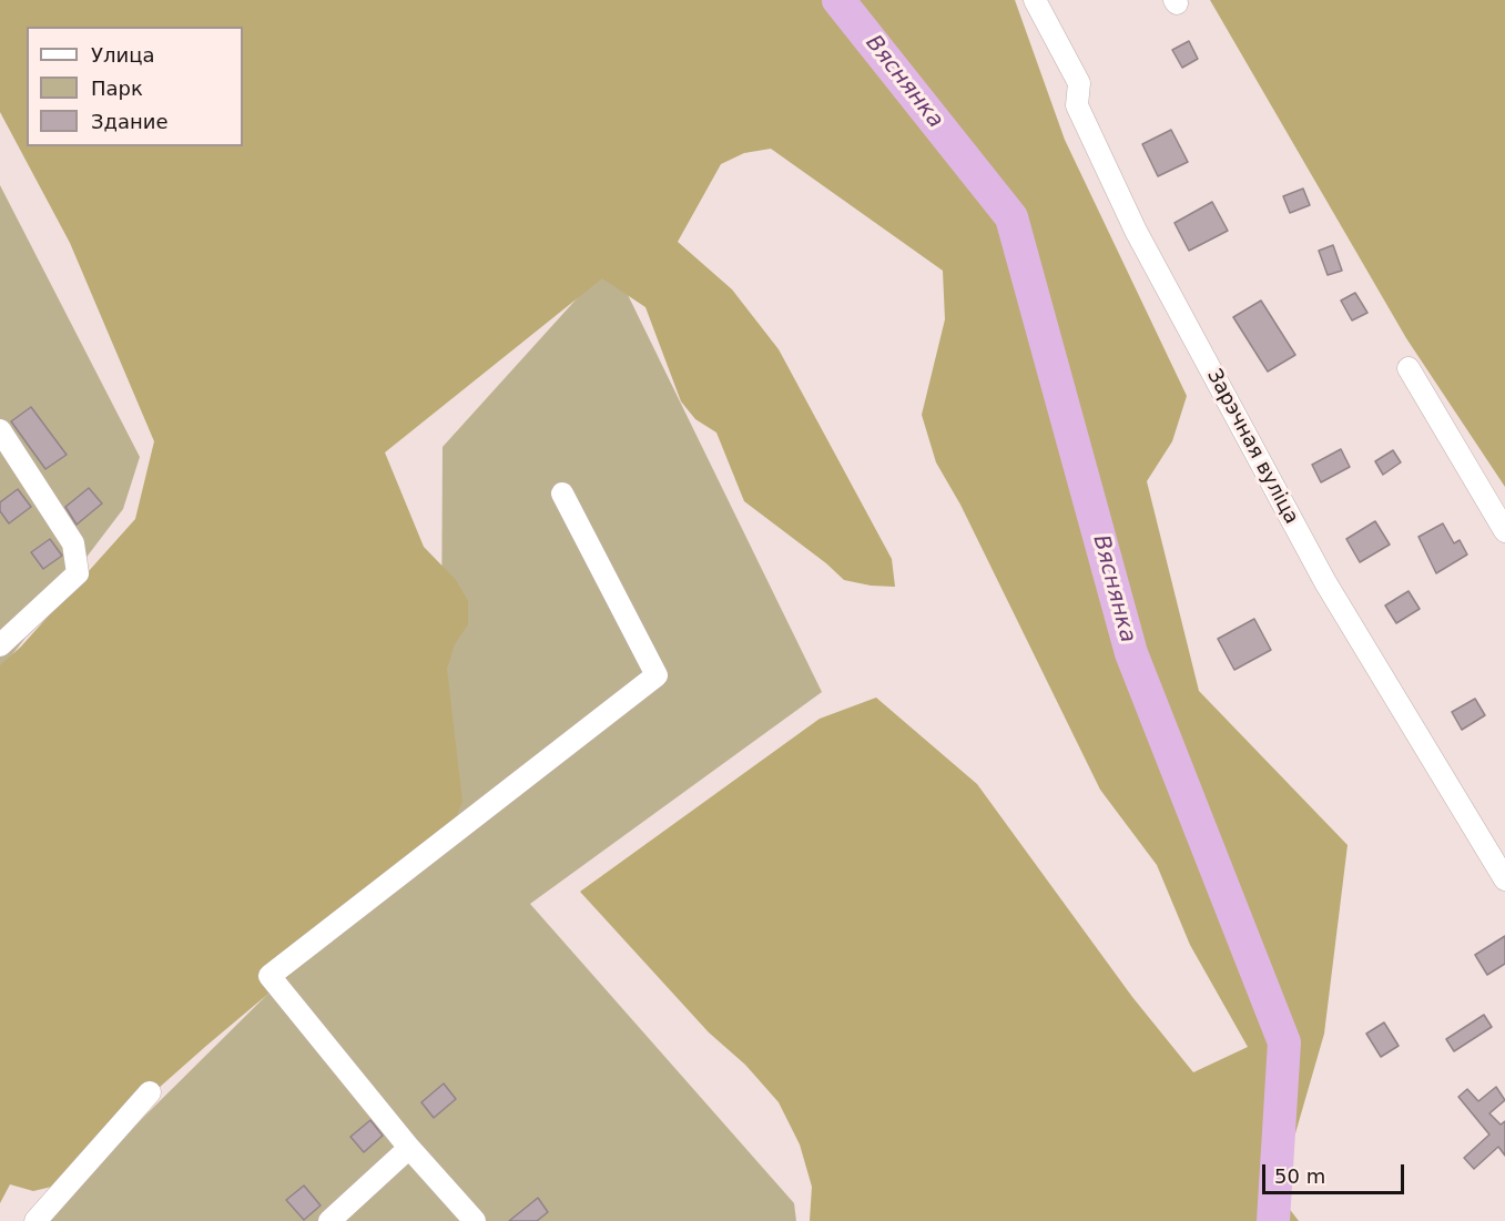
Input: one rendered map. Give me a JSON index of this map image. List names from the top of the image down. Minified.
{"streets":{"street":["Зарэчная вуліца"]},"water":["Вяснянка"],"legend":["Улица","Парк","Здание"],"scale_bar":"50 m"}
